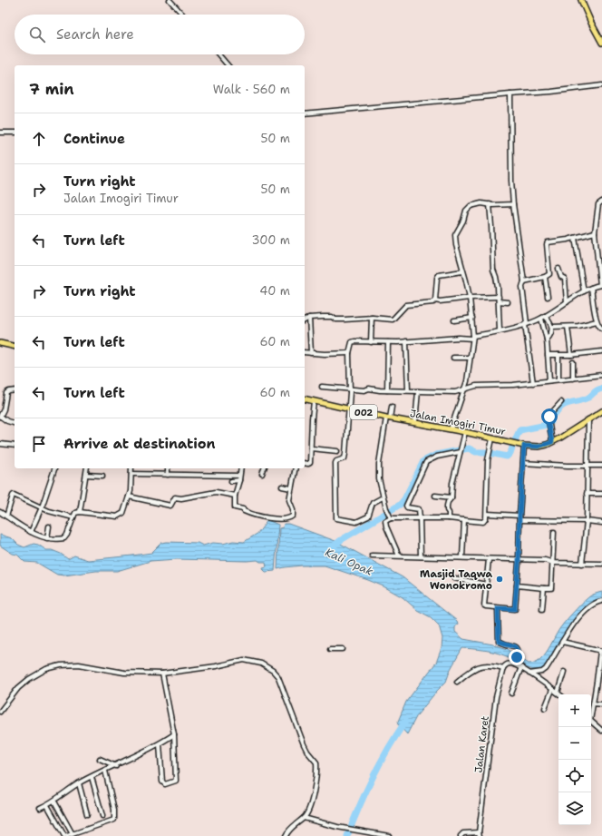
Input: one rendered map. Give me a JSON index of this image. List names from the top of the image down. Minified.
{"streets":{"main road":["002","Jalan Imogiri Timur"],"street":["Jalan Karet"]},"water":["Kali Opak"],"places":["Masjid Taqwa Wonokromo"],"page":{"search":"Search here","heading":["7 min","Walk · 560 m"],"list":[["Continue","50 m"],["Turn right","Jalan Imogiri Timur","50 m"],["Turn left","300 m"],["Turn right","40 m"],["Turn left","60 m"],["Turn left","60 m"],"Arrive at destination"],"map_buttons":["+","−"]}}
